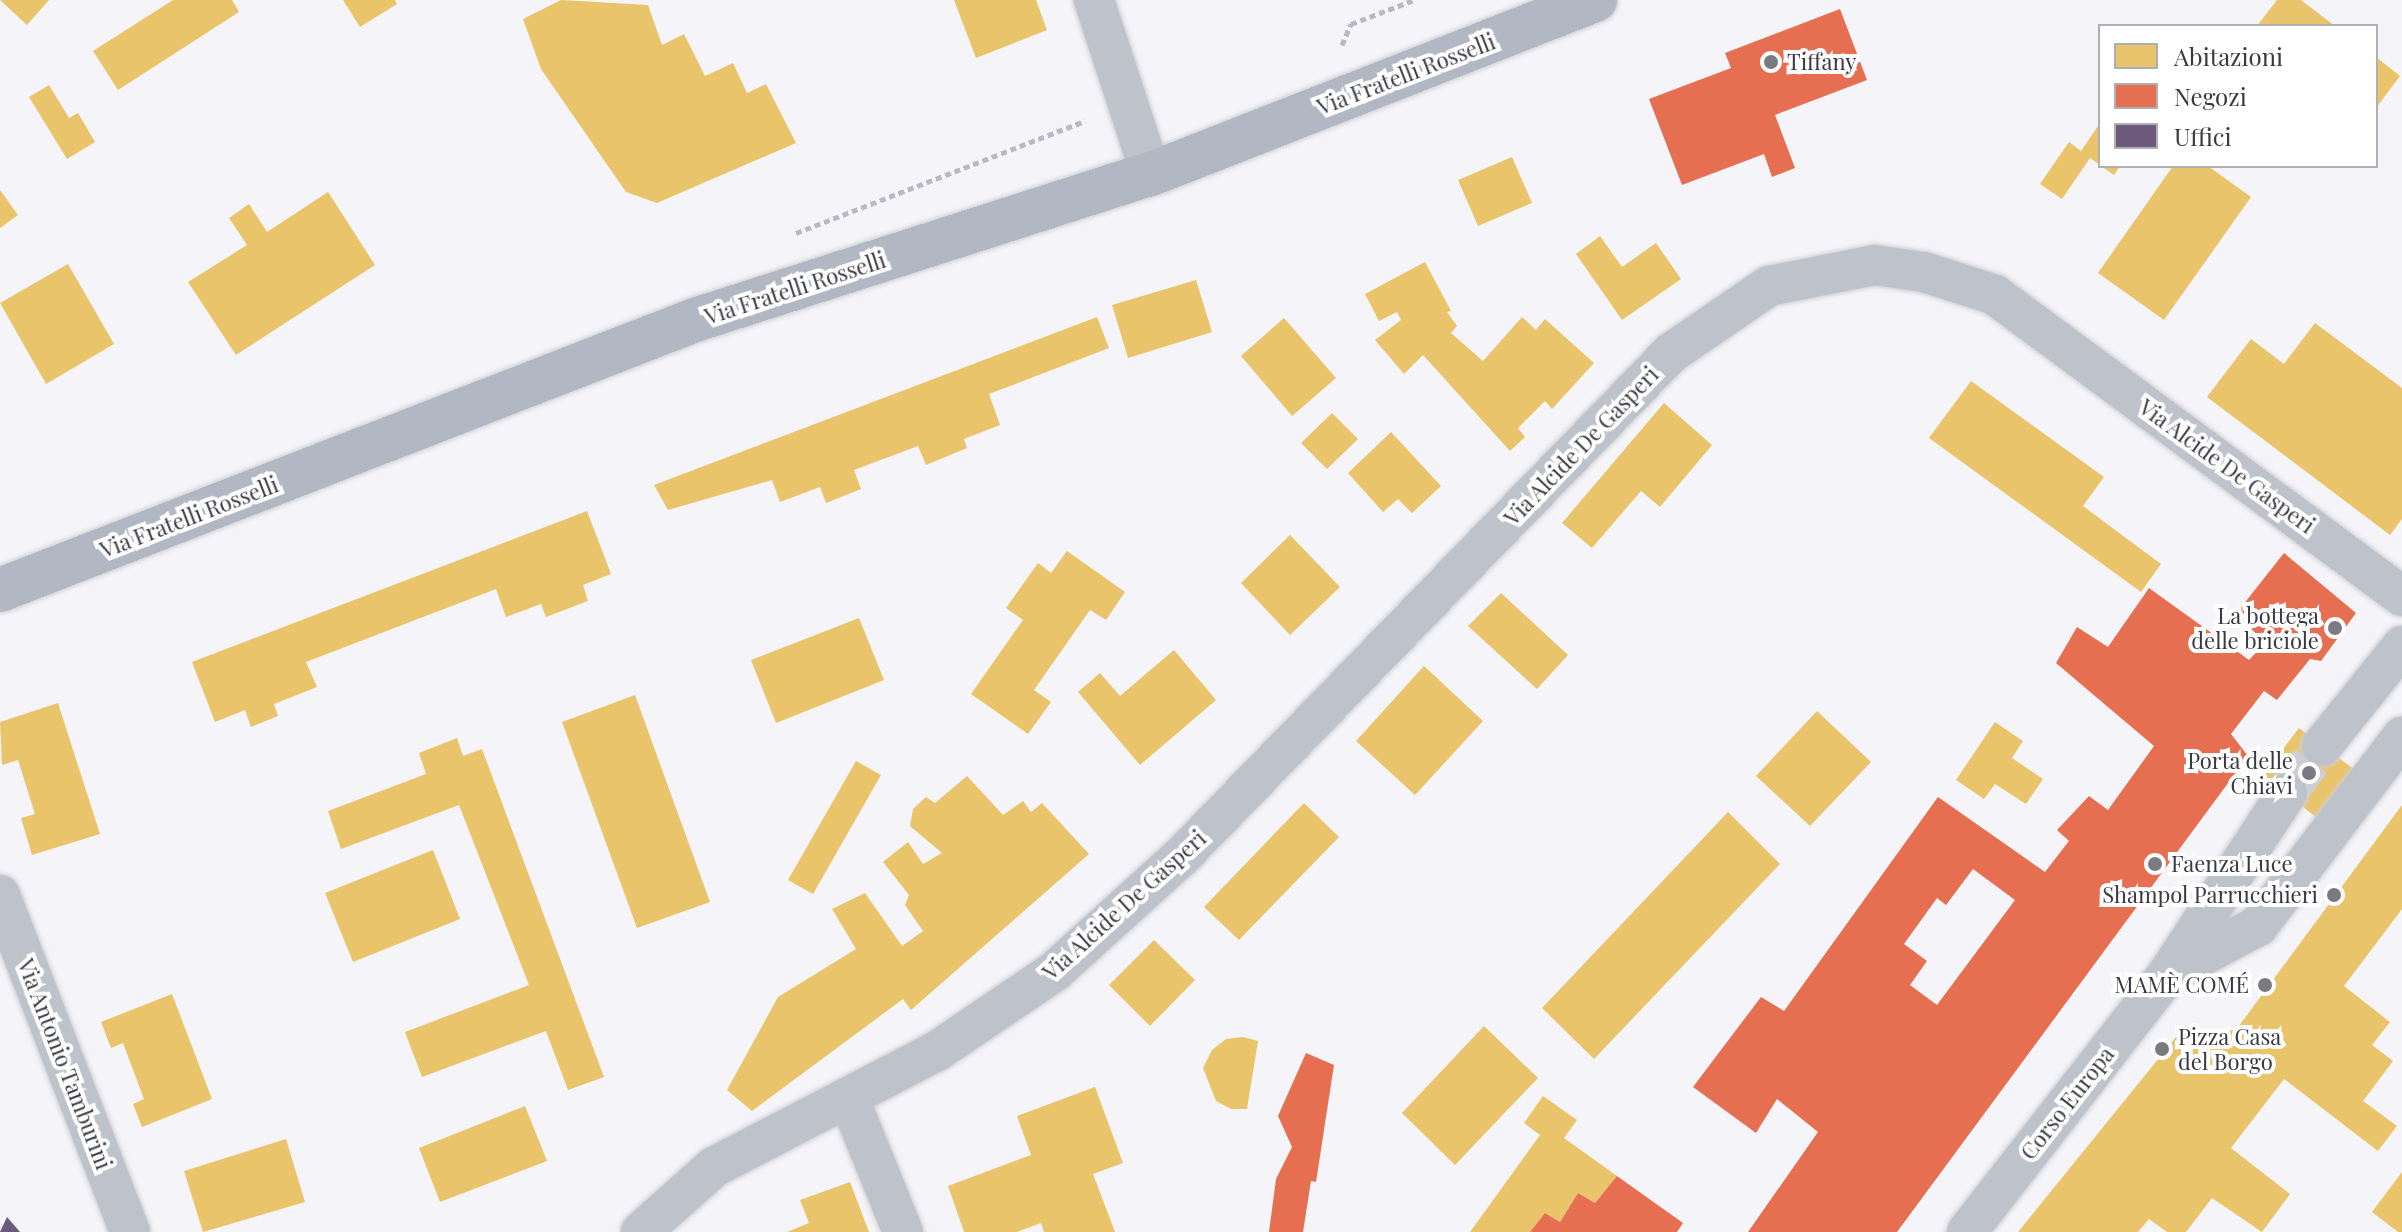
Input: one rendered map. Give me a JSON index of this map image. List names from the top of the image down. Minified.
{"streets":{"main road":["Via Fratelli Rosselli"],"street":["Via Alcide De Gasperi","Via Antonio Tamburini","Corso Europa"]},"places":["Tiffany","La bottega delle briciole","Porta delle Chiavi","Faenza Luce","Shampol Parrucchieri","MAMÈ COMÉ","Pizza Casa del Borgo"],"legend":["Abitazioni","Negozi","Uffici"]}
